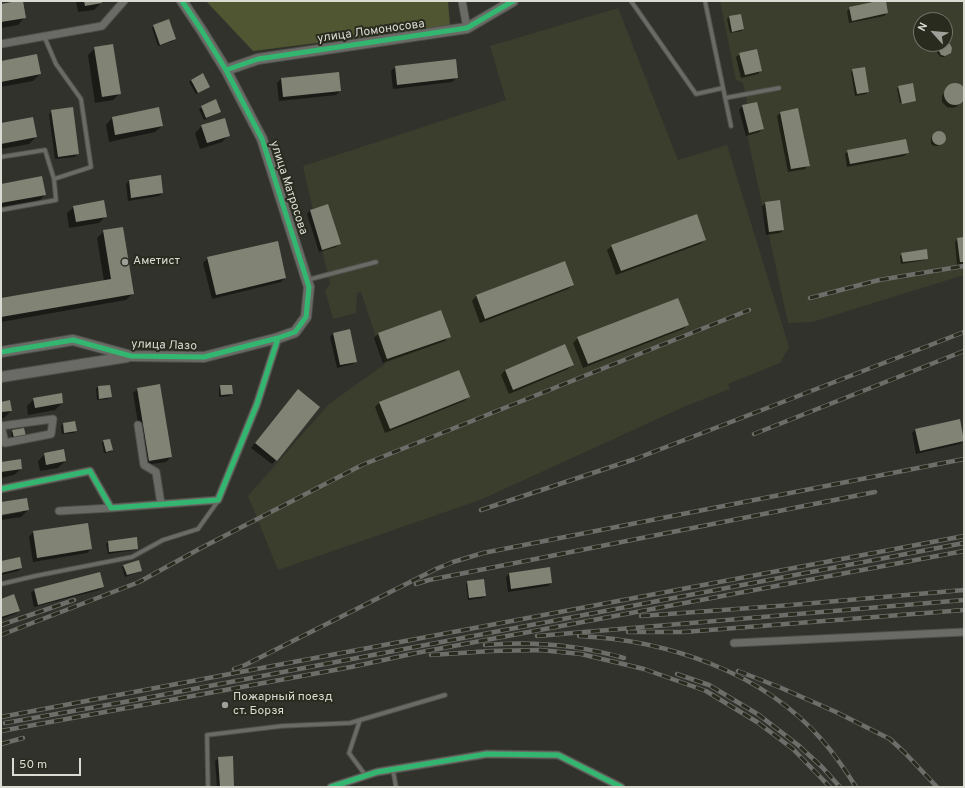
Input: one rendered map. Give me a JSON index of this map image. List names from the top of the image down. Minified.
{"streets":{"street":["улица Ломоносова","улица Матросова","улица Лазо"]},"crossings":[["улица Ломоносова","улица Матросова"],["улица Матросова","улица Лазо"]],"places":["Аметист","Пожарный поезд ст. Борзя"],"scale_bar":"50 m","north":"top left"}
